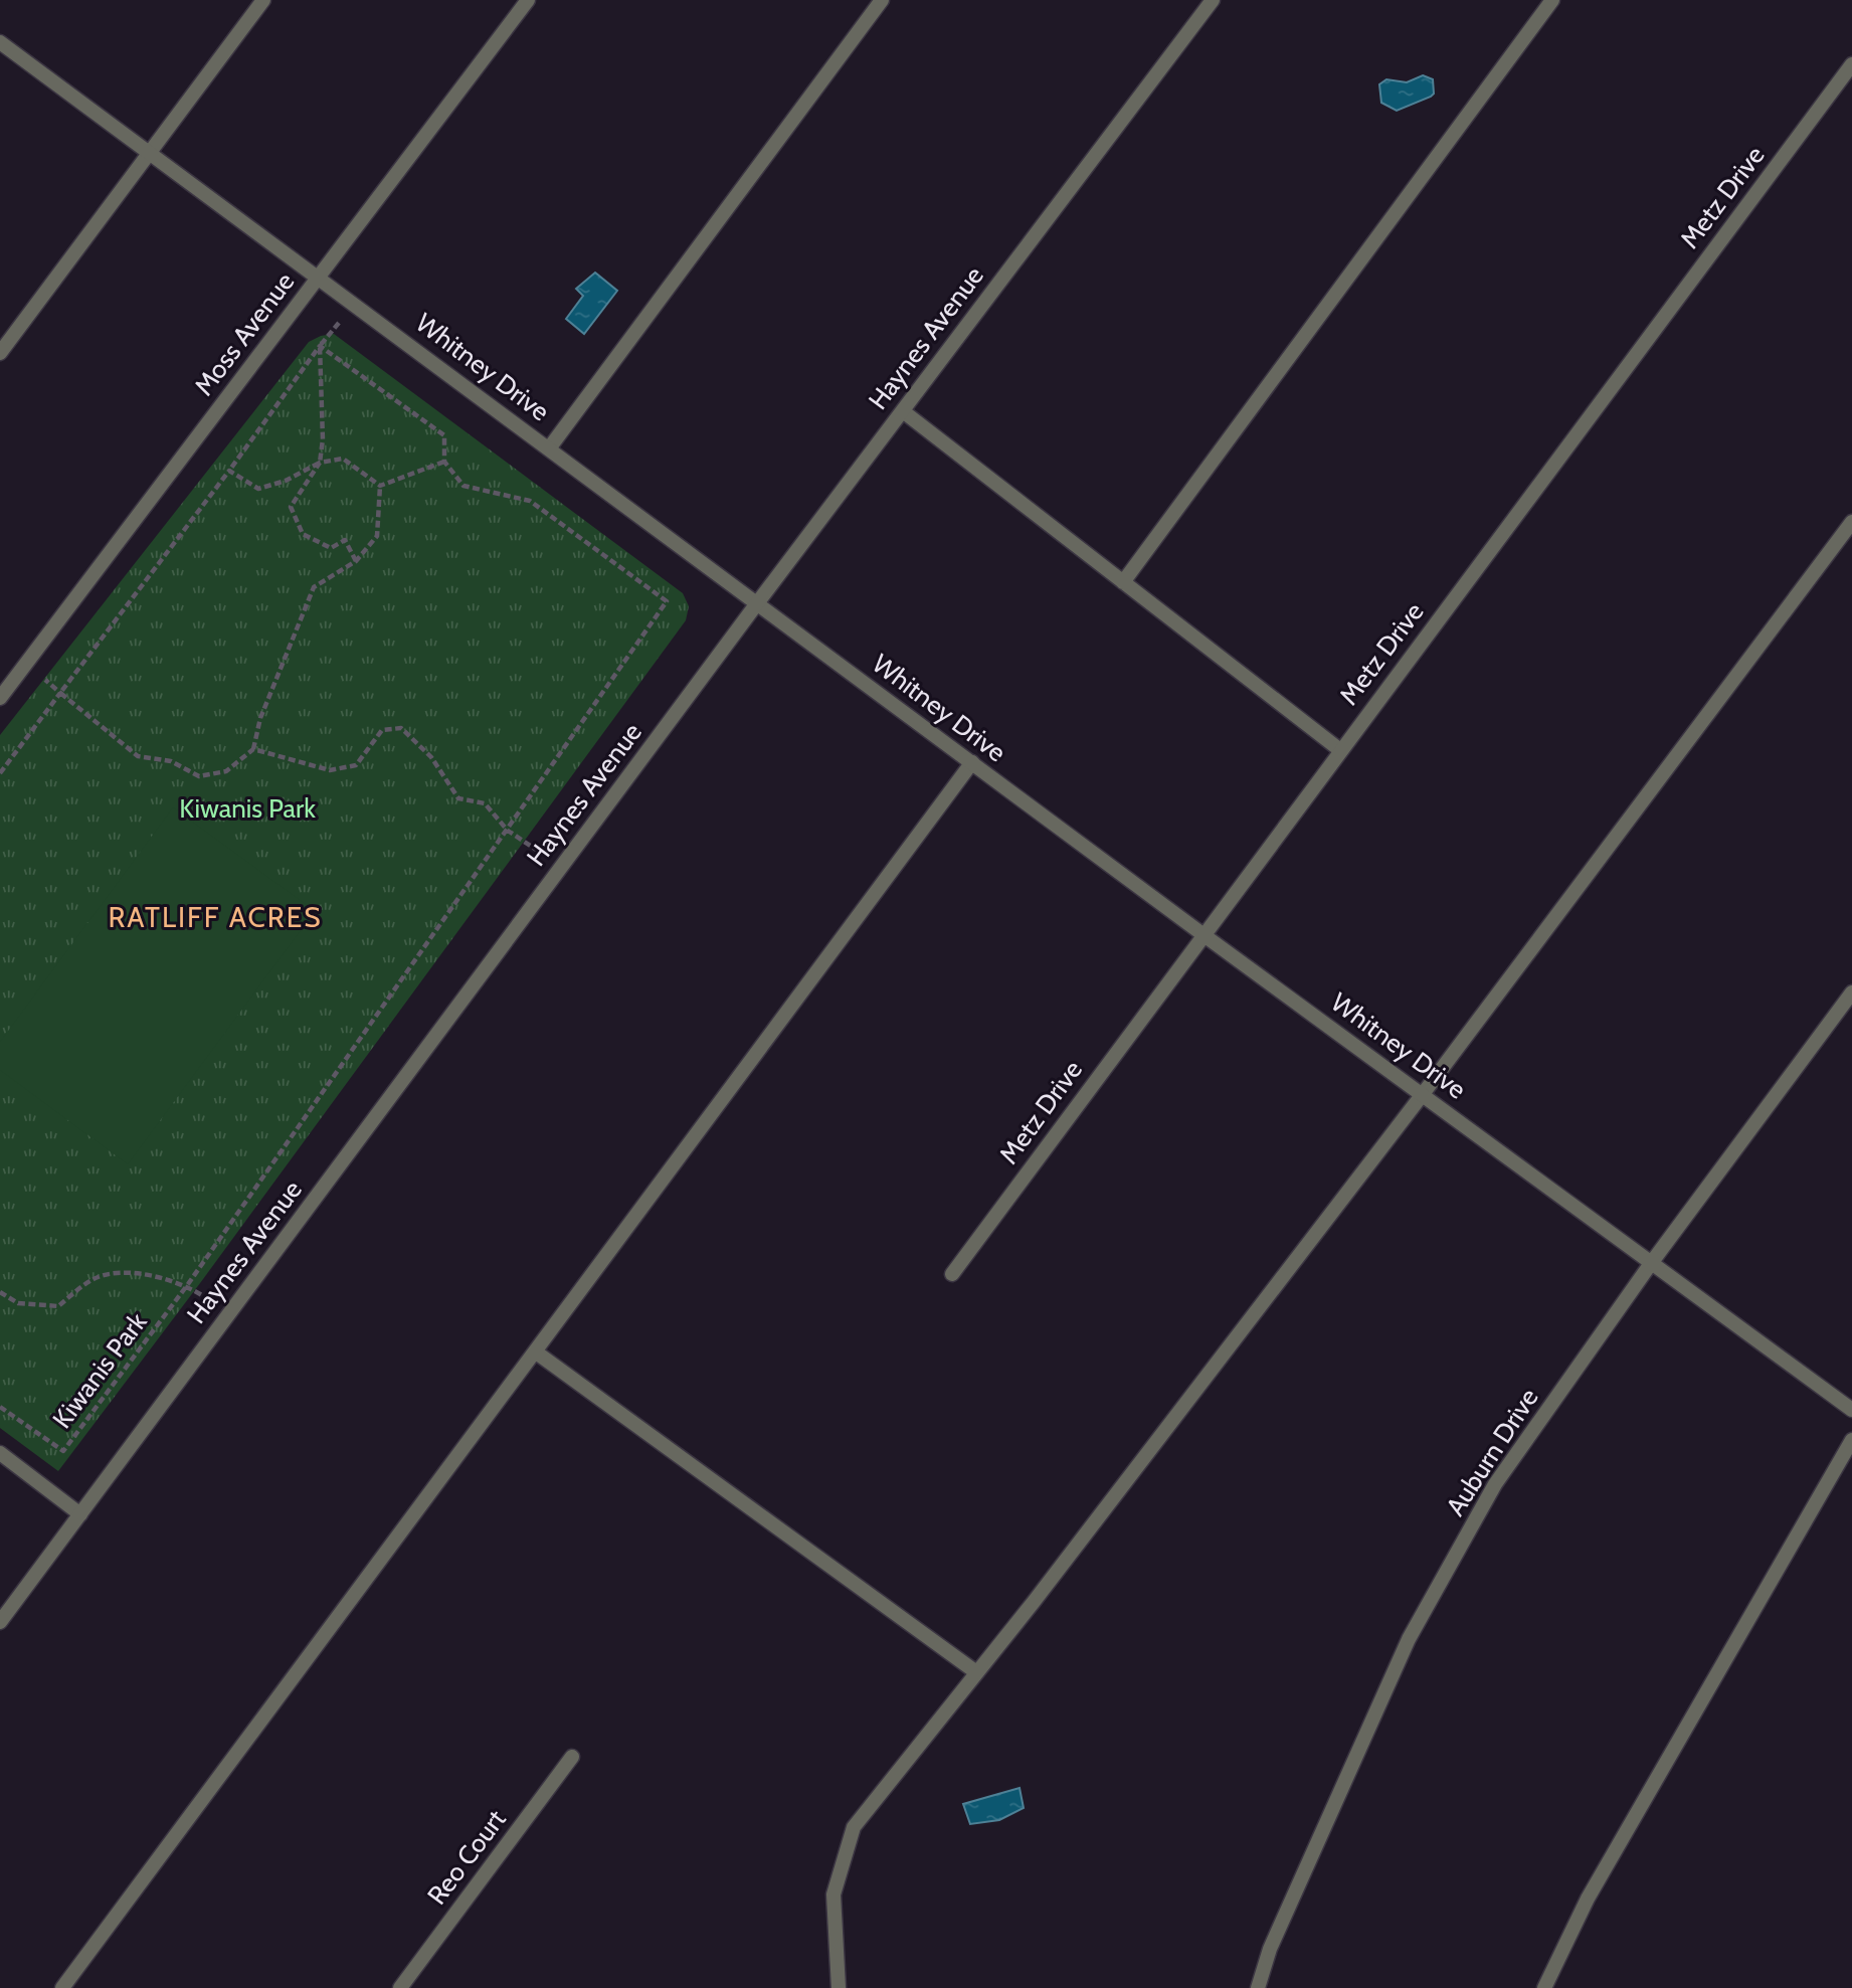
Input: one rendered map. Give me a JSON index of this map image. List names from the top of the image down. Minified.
{"streets":{"street":["Metz Drive","Moss Avenue","Haynes Avenue","Whitney Drive","Auburn Drive","Reo Court"],"path":["Kiwanis Park"]},"crossings":[["Metz Drive","Whitney Drive"],["Moss Avenue","Whitney Drive"],["Haynes Avenue","Whitney Drive"],["Haynes Avenue","Kiwanis Park"],["Whitney Drive","Auburn Drive"]],"districts":["RATLIFF ACRES"],"parks":["Kiwanis Park"]}
